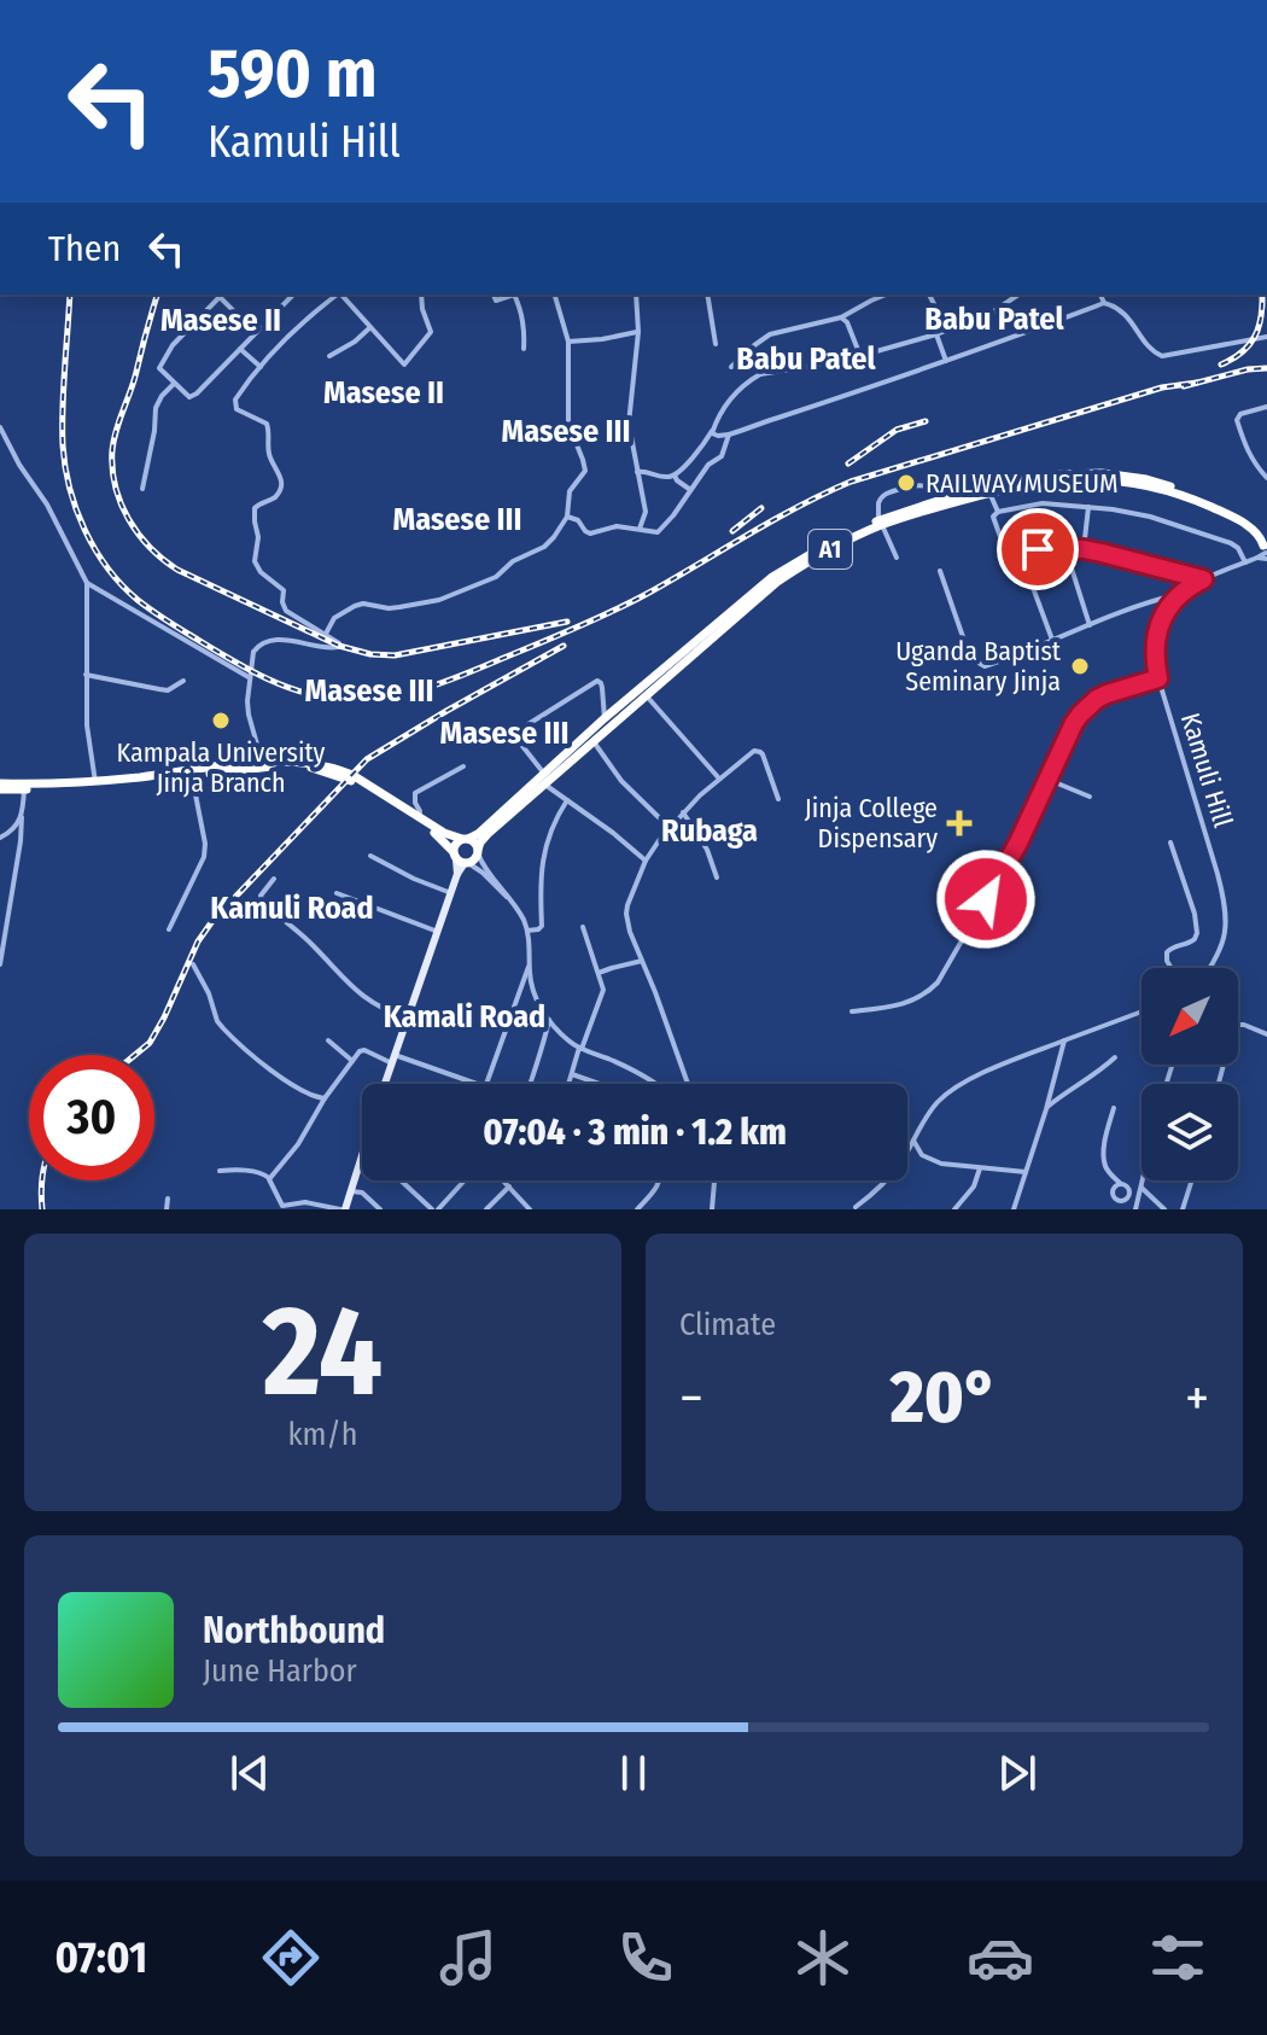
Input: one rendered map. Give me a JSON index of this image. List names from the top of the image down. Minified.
{"streets":{"highway":["A1"],"street":["Kamuli Hill"]},"districts":["Babu Patel","Masese II","Babu Patel","Masese II","Masese III","Masese III","Masese III","Masese III","Rubaga","Kamuli Road","Kamali Road"],"places":{"other":["RAILWAY MUSEUM","Uganda Baptist Seminary Jinja","Kampala University Jinja Branch"],"health":["Jinja College Dispensary"]},"north":"bottom left","page":{"turn":["590 m","Kamuli Hill"],"then":"Then","limit":"30","trip":"07:04 · 3 min · 1.2 km","tile":[["24","km/h"],"Climate"],"heat":["−","20°","+"],"song":["Northbound","June Harbor"],"tabs":"07:01"}}
